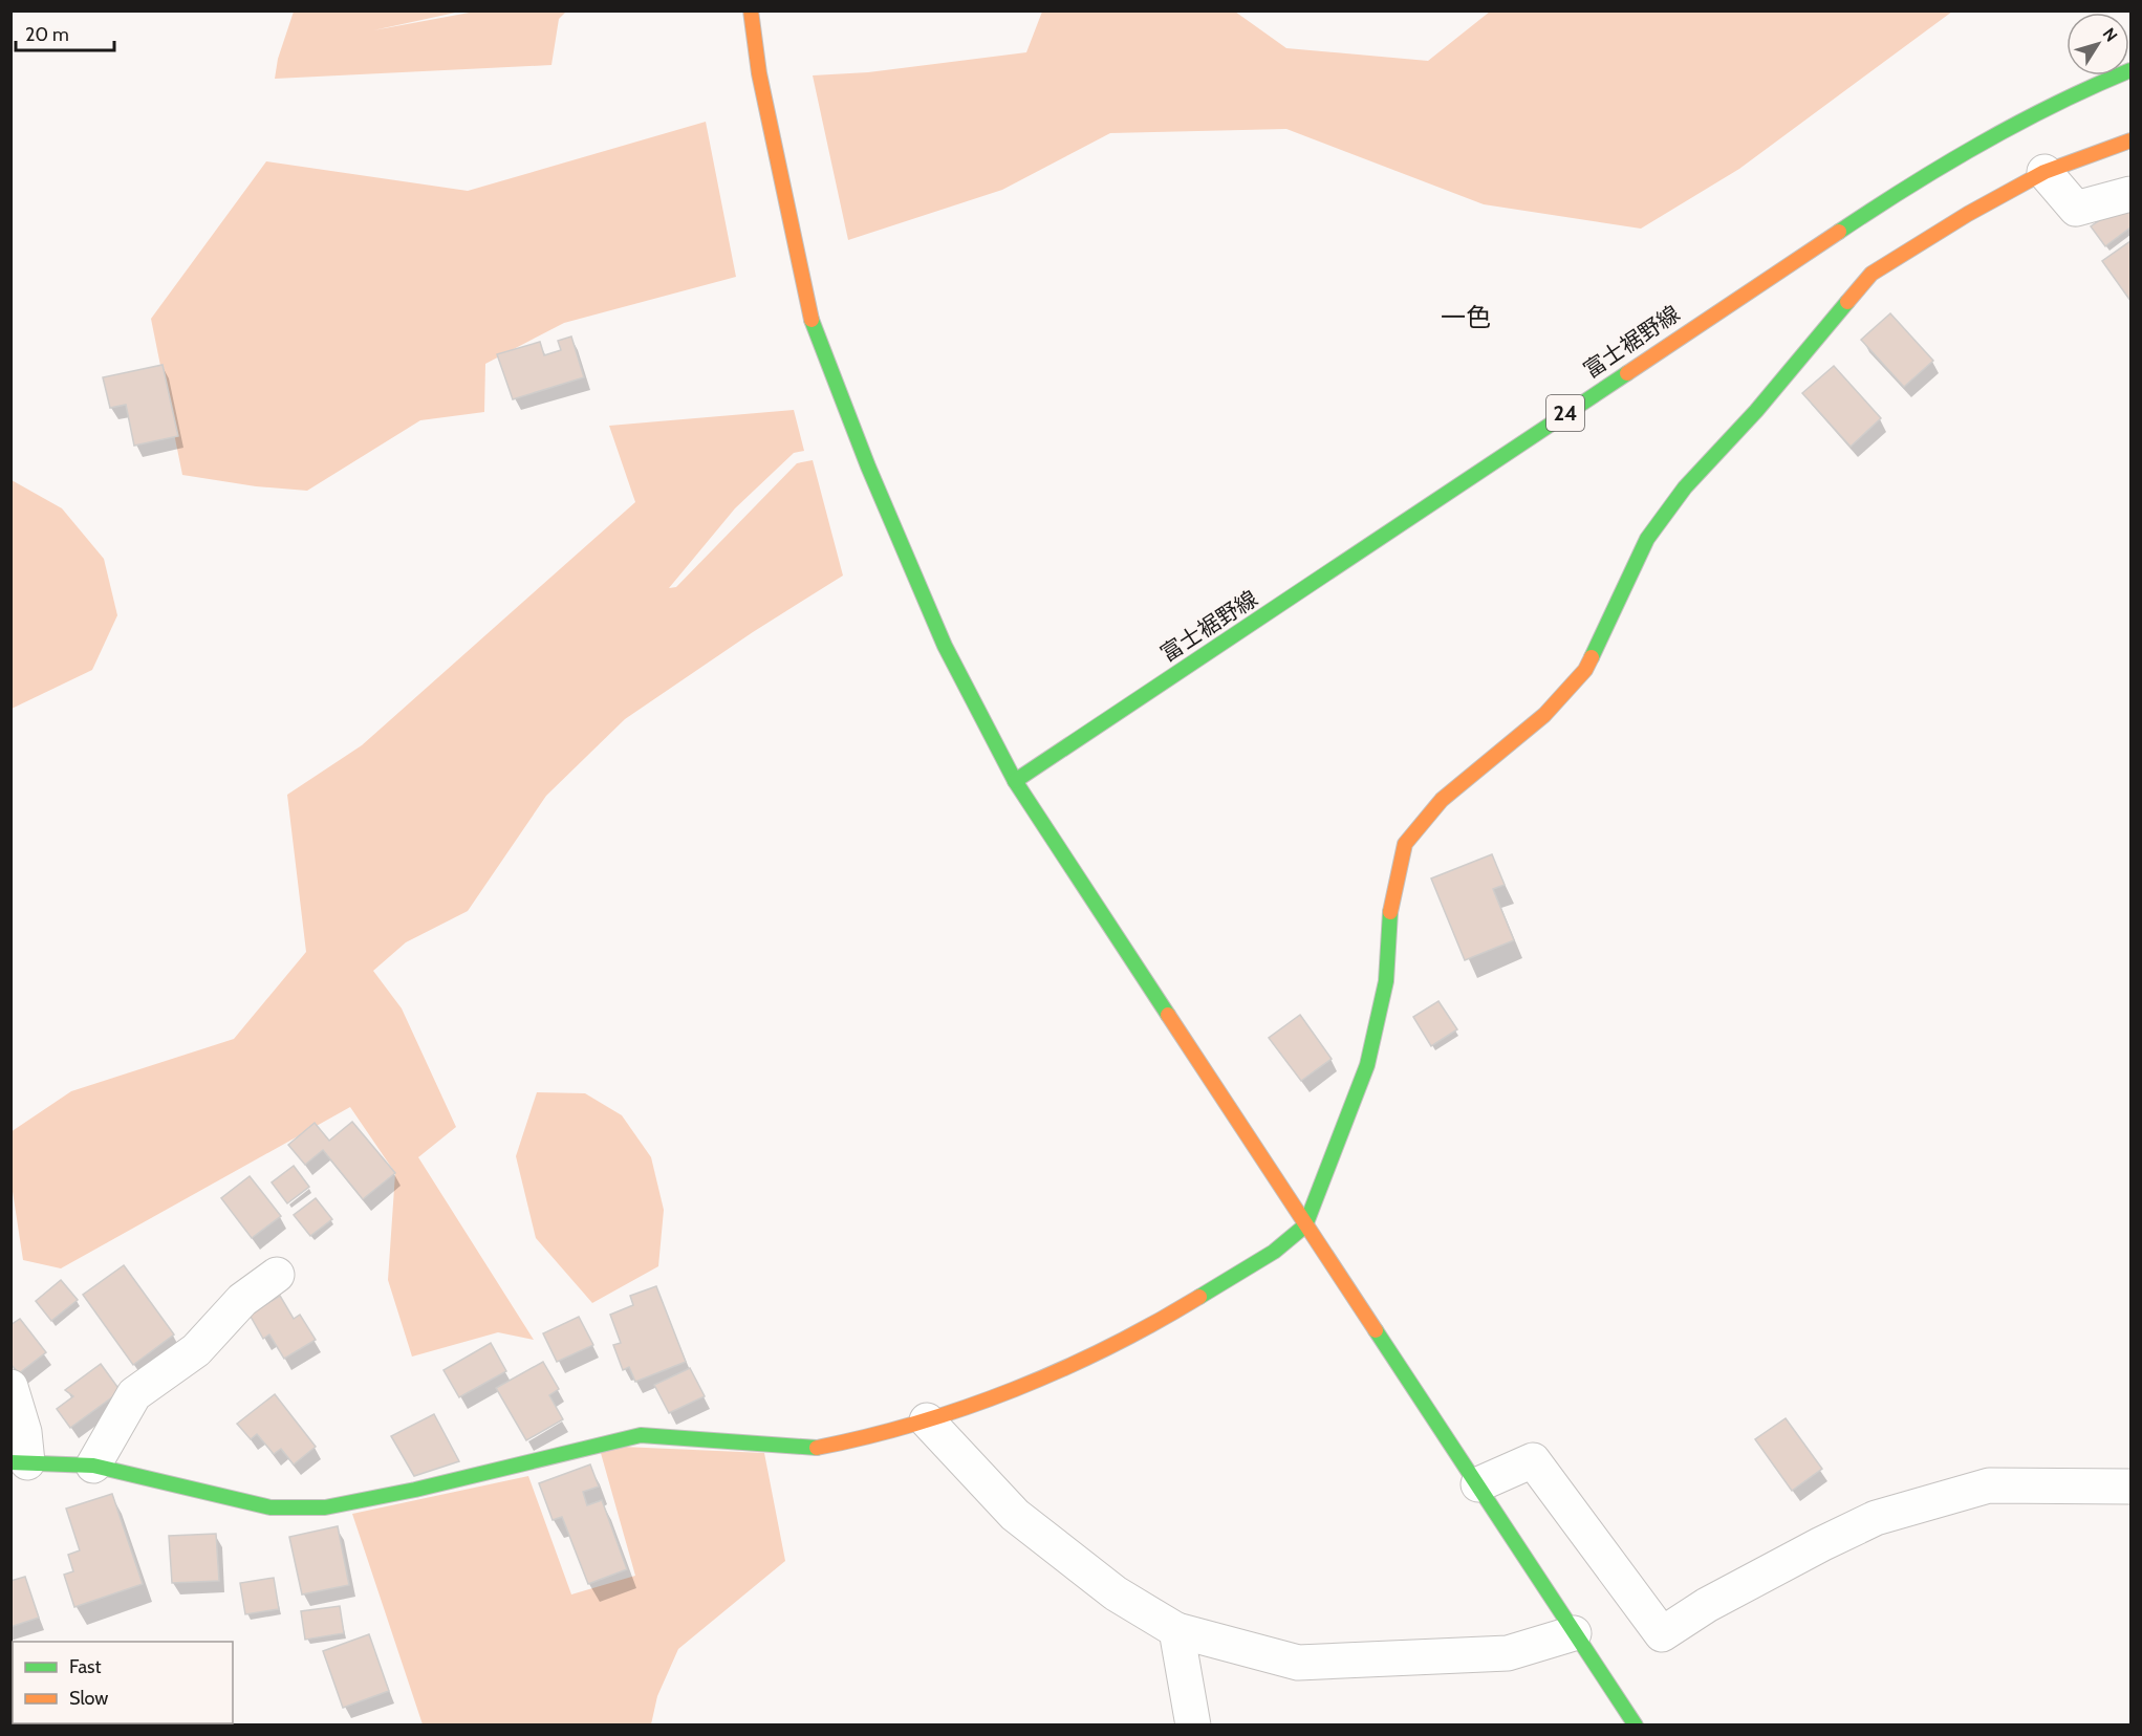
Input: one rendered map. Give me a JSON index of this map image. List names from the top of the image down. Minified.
{"streets":{"street":["富士裾野線","24"]},"districts":["一色"],"legend":["Fast","Slow"],"scale_bar":"20 m","north":"top right"}
